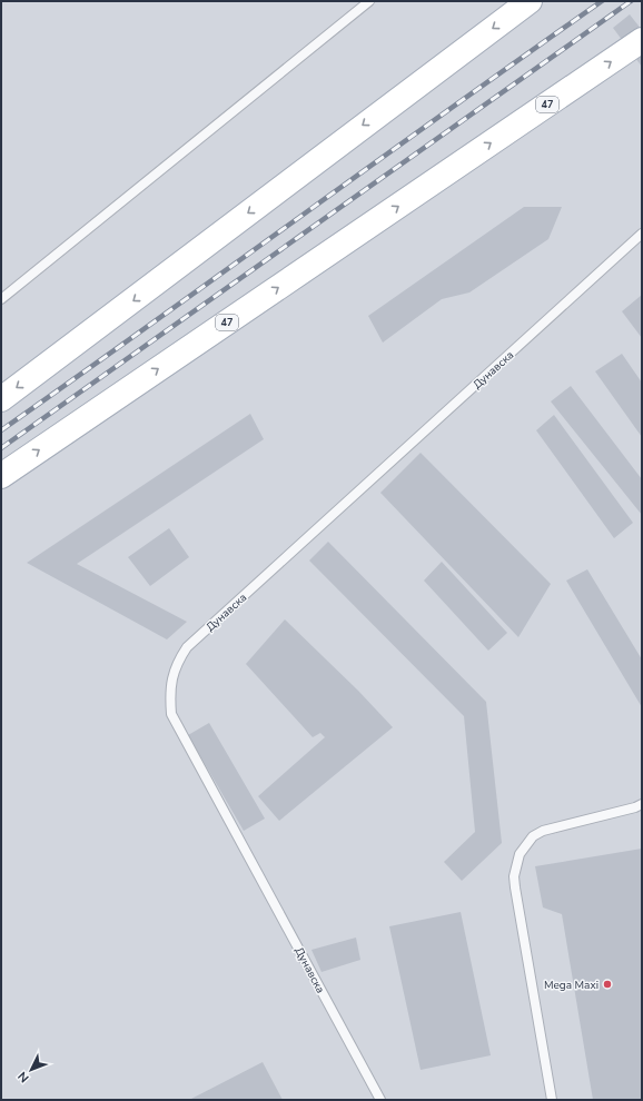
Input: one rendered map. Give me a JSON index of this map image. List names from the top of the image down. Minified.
{"streets":{"main road":["47"],"lane":["Дунавска"]},"places":["Mega Maxi"],"north":"bottom left"}
